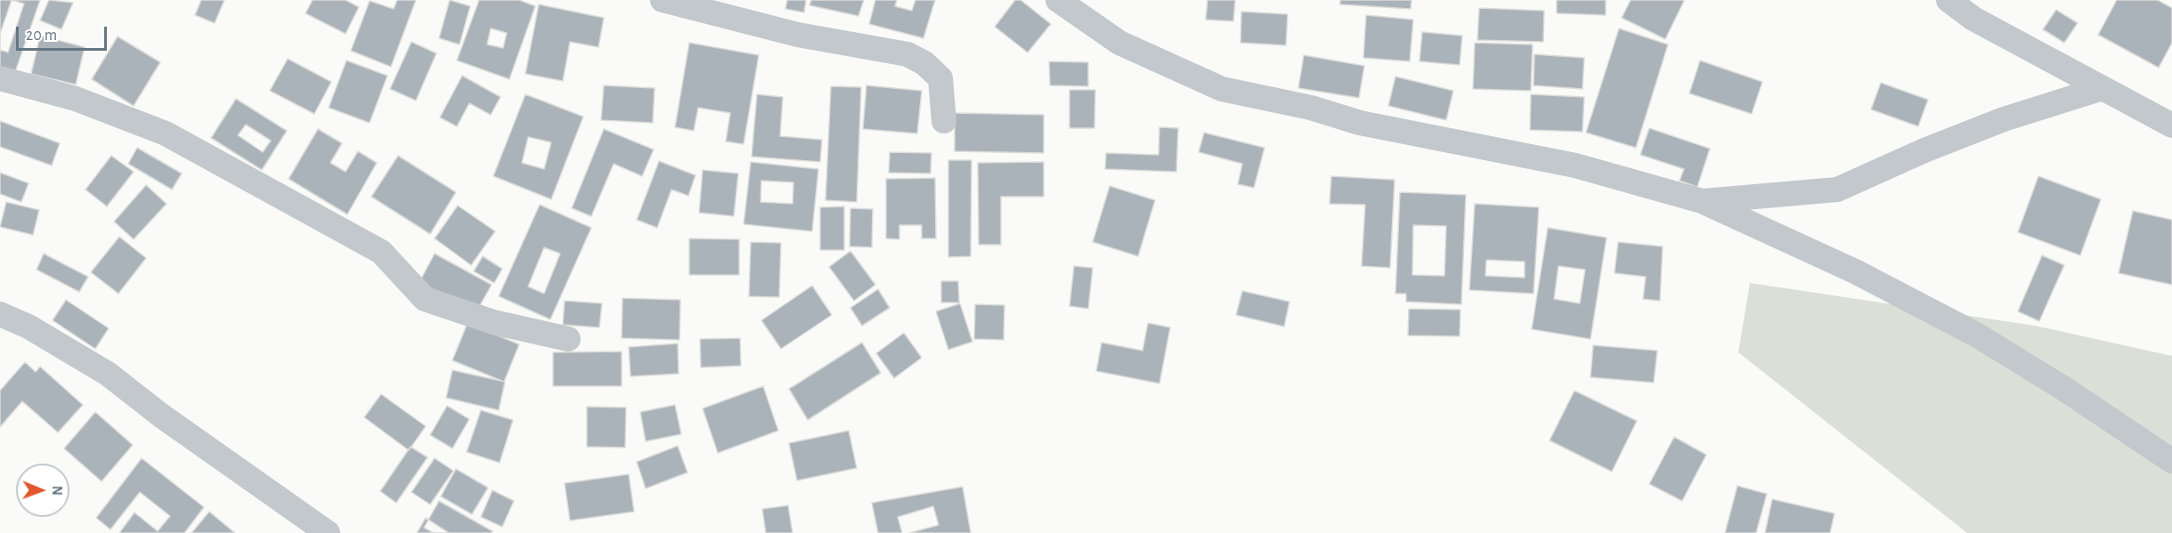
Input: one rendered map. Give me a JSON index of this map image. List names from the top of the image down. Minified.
{"scale_bar":"20 m","north":"right"}
